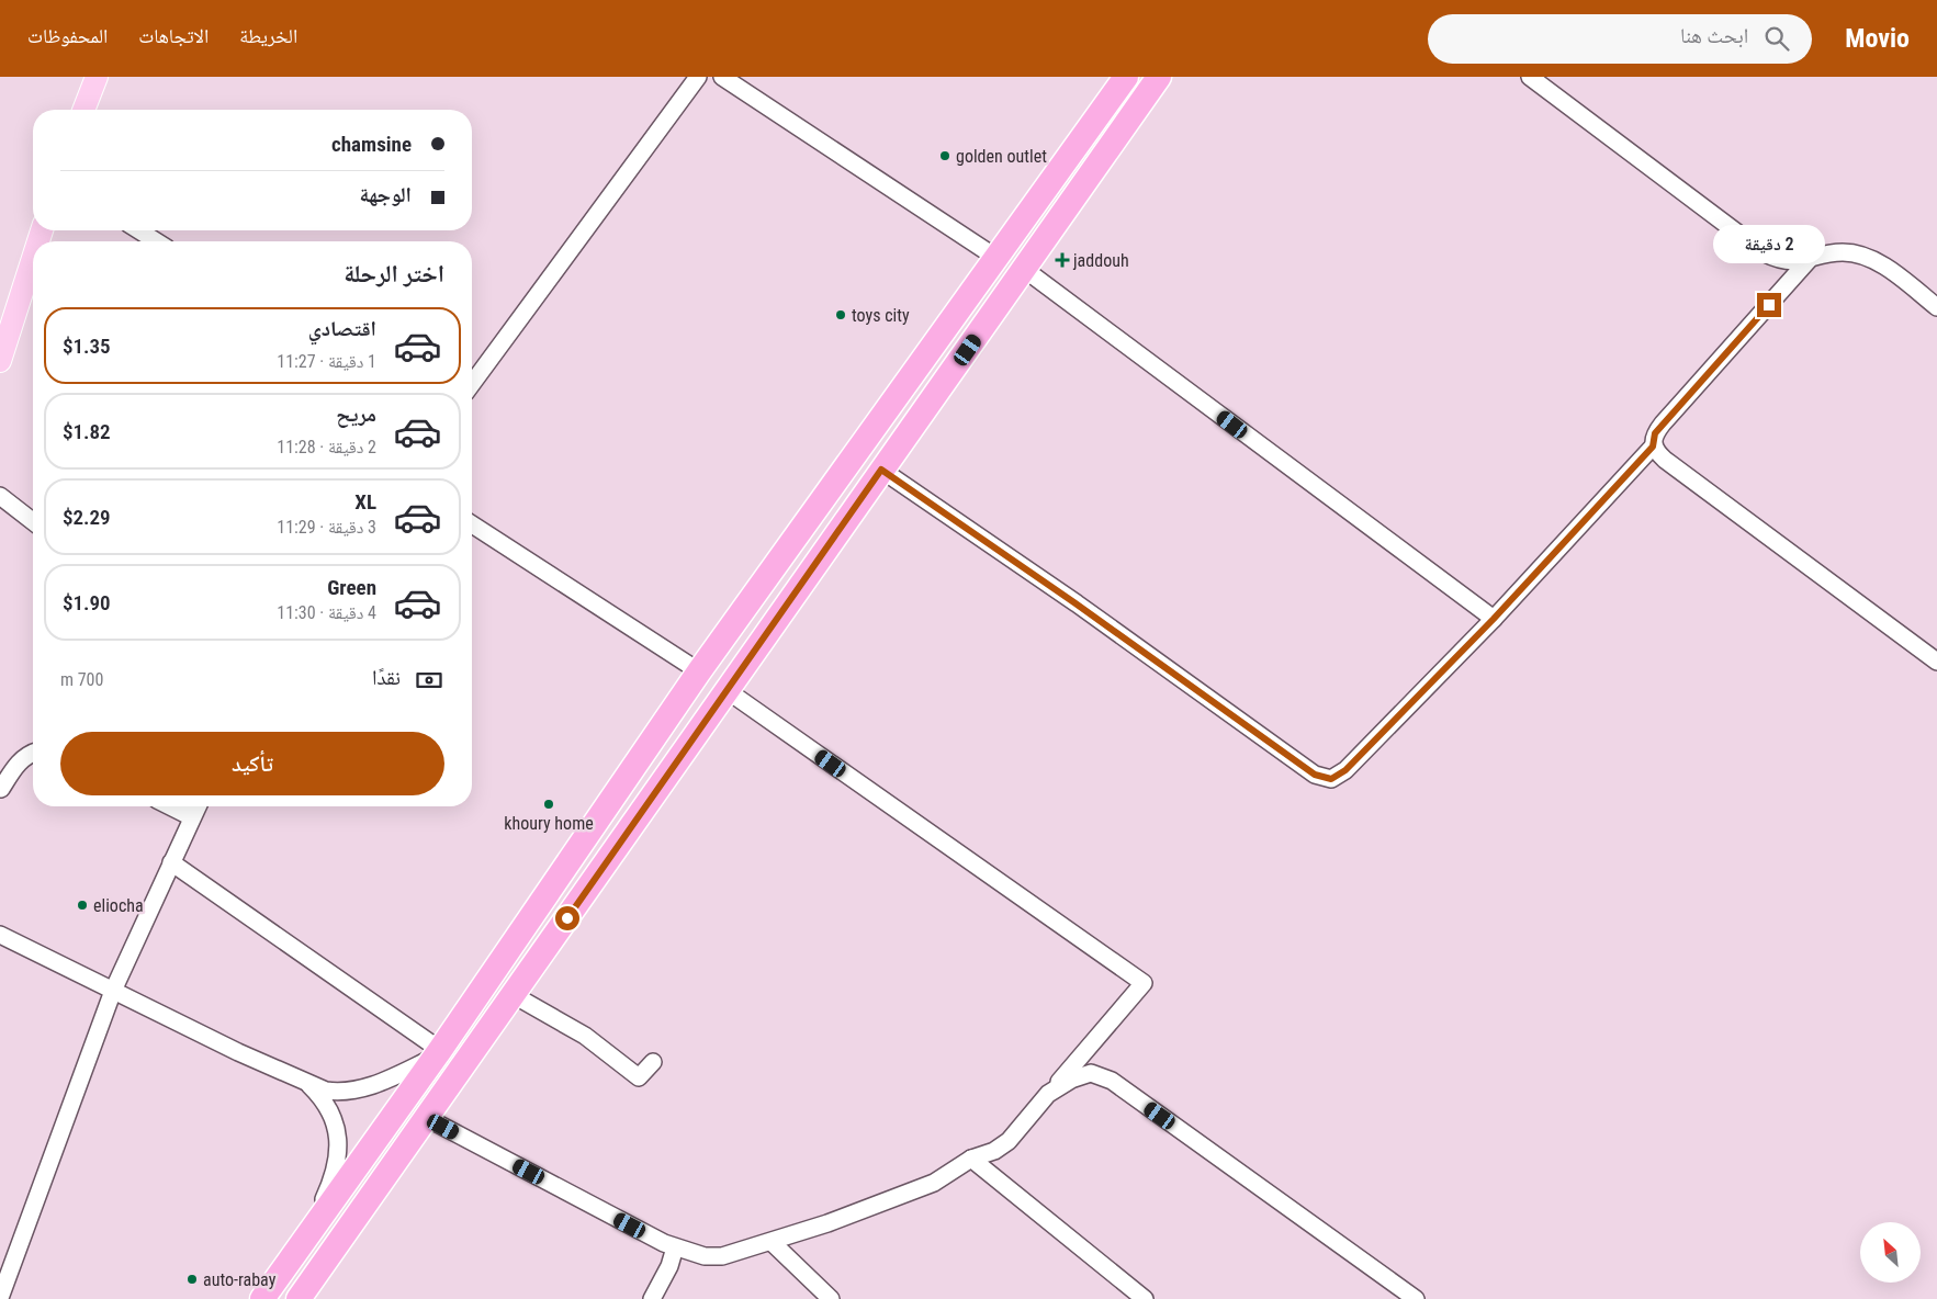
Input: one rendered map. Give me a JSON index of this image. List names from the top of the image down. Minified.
{"places":{"other":["golden outlet","toys city","khoury home","eliocha","auto-rabay"],"health":["jaddouh"]},"north":"top left","page":{"header":"Movio","search":"ابحث هنا","nav":["الخريطة","الاتجاهات","المحفوظات"],"banner":["chamsine","الوجهة"],"bubble":"2 دقيقة","heading":"اختر الرحلة","list":[{"name":"اقتصادي","note":"1 دقيقة · 11:27","value":"$1.35"},{"name":"مريح","note":"2 دقيقة · 11:28","value":"$1.82"},{"name":"XL","note":"3 دقيقة · 11:29","value":"$2.29"},{"name":"Green","note":"4 دقيقة · 11:30","value":"$1.90"}],"pay":["نقدًا","700 m"],"buttons":"تأكيد"}}
